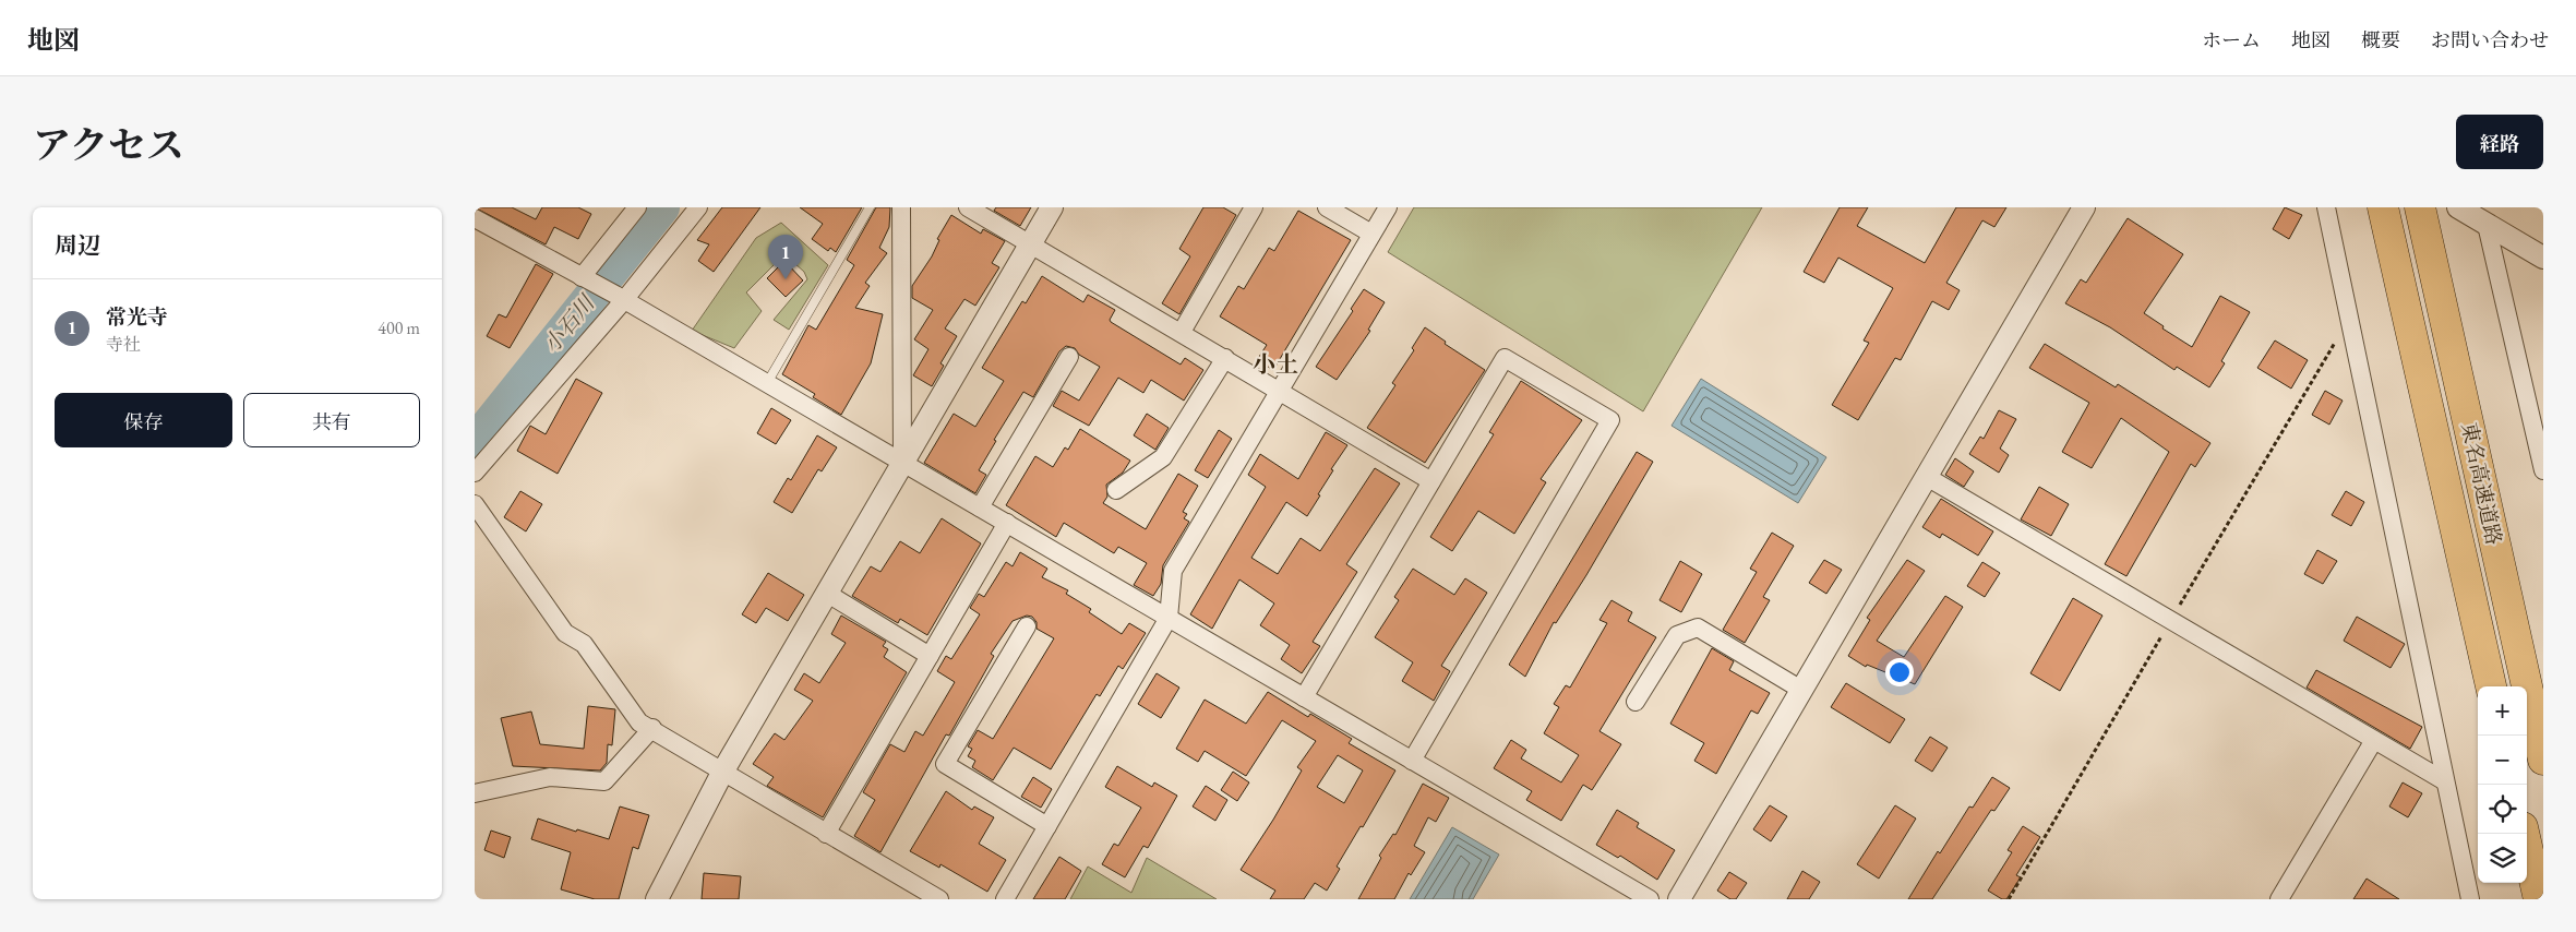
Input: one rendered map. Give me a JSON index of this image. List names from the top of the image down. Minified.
{"streets":{"highway":["東名高速道路"]},"districts":["小土"],"water":["小石川"],"page":{"header":"地図","nav":["ホーム","地図","概要","お問い合わせ"],"title":"アクセス","buttons":["経路",["保存","共有"]],"heading":"周辺","pins":"1","list":[{"mark":"1","name":"常光寺","note":"寺社","value":"400 m"}],"map_buttons":["+","−"]}}
